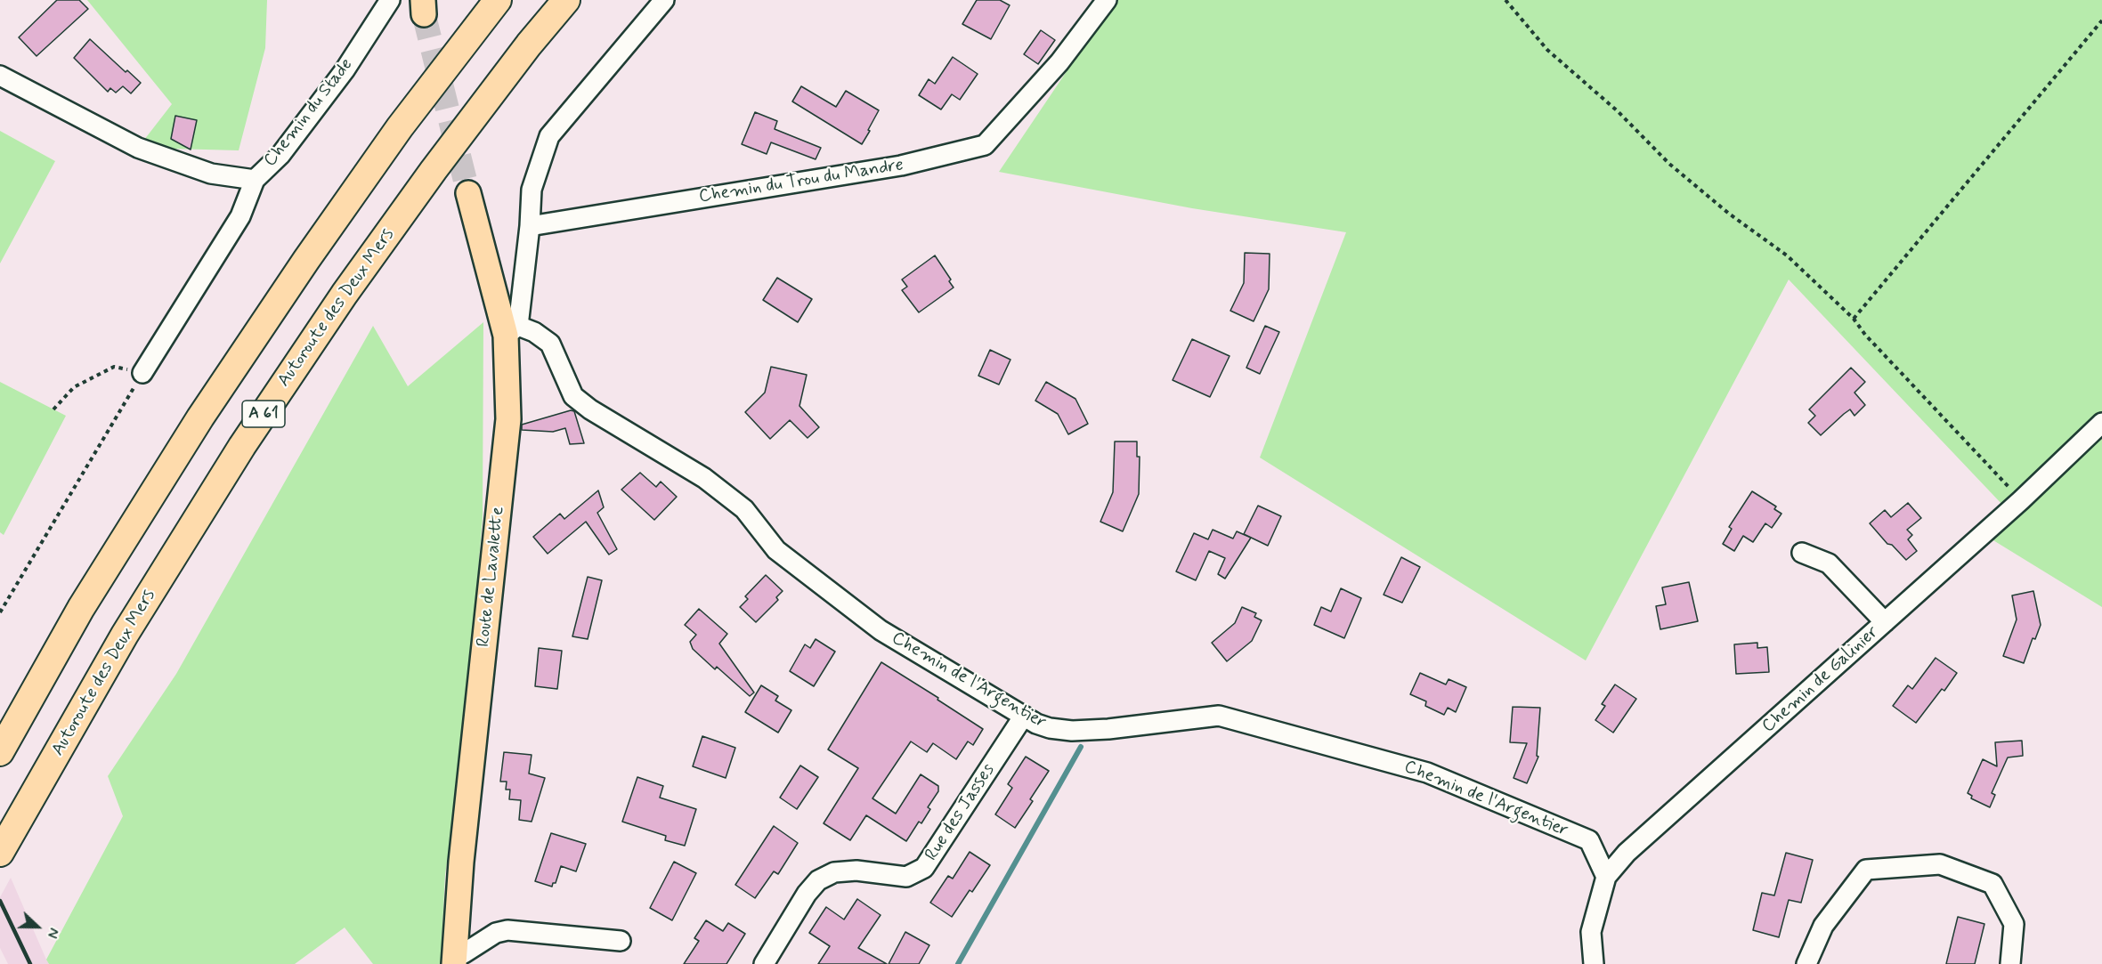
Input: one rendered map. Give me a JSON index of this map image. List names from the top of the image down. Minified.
{"streets":{"highway":["Autoroute des Deux Mers","A 61"],"main road":["Route de Lavalette"],"street":["Chemin du Stade","Chemin du Trou du Mandre","Chemin de Galinier","Chemin de l'Argentier","Rue des Jasses"]},"crossings":[["Route de Lavalette","Chemin de l'Argentier"],["Chemin de Galinier","Chemin de l'Argentier"],["Chemin de l'Argentier","Rue des Jasses"]],"north":"right"}
